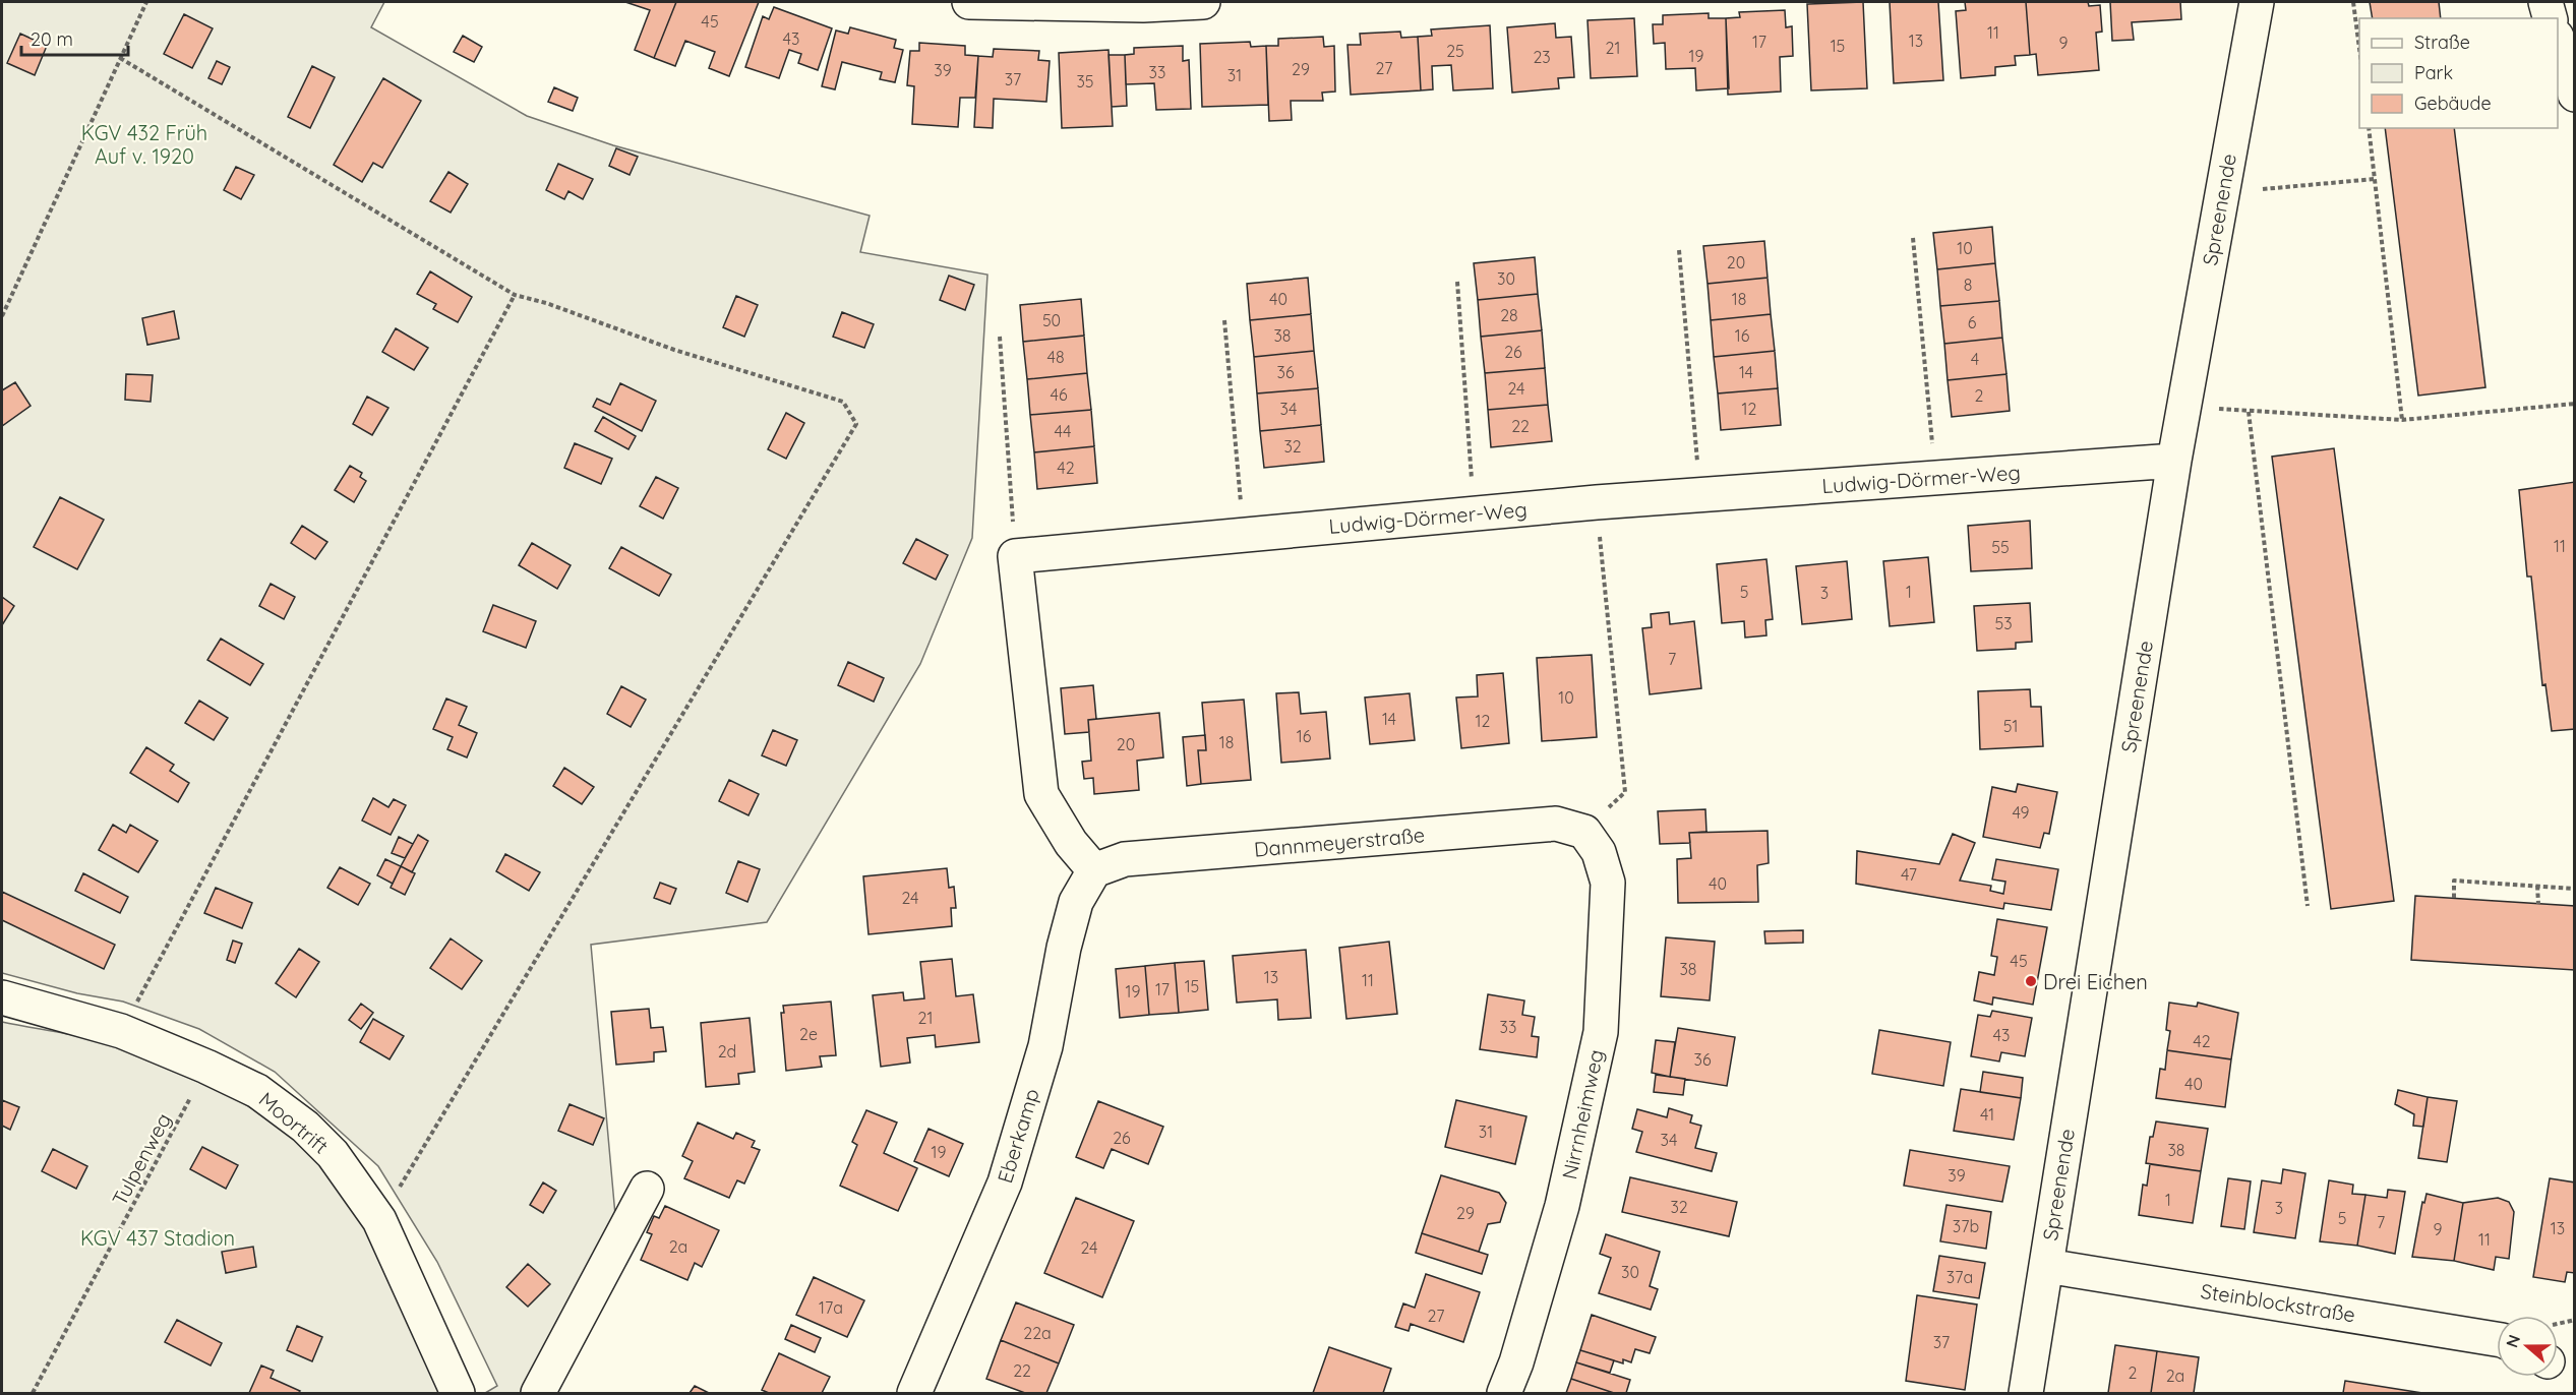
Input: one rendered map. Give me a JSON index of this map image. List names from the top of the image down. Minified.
{"streets":{"street":["Spreenende","Ludwig-Dörmer-Weg","Dannmeyerstraße","Nirrnheimweg","Moortrift","Eberkamp","Steinblockstraße"],"path":["Tulpenweg"]},"crossings":[["Spreenende","Ludwig-Dörmer-Weg"],["Spreenende","Steinblockstraße"],["Dannmeyerstraße","Nirrnheimweg"],["Dannmeyerstraße","Eberkamp"],["Moortrift","Tulpenweg"]],"parks":["KGV 432 Früh Auf v. 1920","KGV 437 Stadion"],"places":["Drei Eichen"],"house_numbers":["45","11","43","13","17","9","15","21","25","19","23","27","29","39","33","31","37","35","10","20","30","8","40","18","28","50","6","38","16","26","48","4","36","14","24","46","2","34","12","22","44","32","42","11","55","5","1","3","53","7","10","14","12","51","16","18","20","49","47","40","24","45","38","13","11","15","17","19","21","33","2e","43","42","2d","36","40","41","31","26","34","38","19","39","1","32","3","29","5","7","37b","13","9","11","2a","24","30","37a","17a","27","22a","37","22","2","2a"],"legend":["Straße","Park","Gebäude"],"scale_bar":"20 m","north":"left"}
